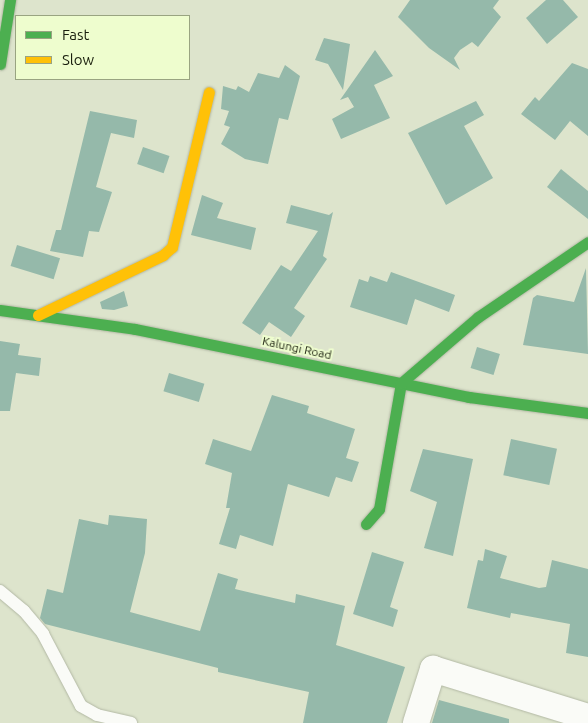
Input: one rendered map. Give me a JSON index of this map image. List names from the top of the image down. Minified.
{"streets":{"street":["Kalungi Road"]},"legend":["Fast","Slow"]}
